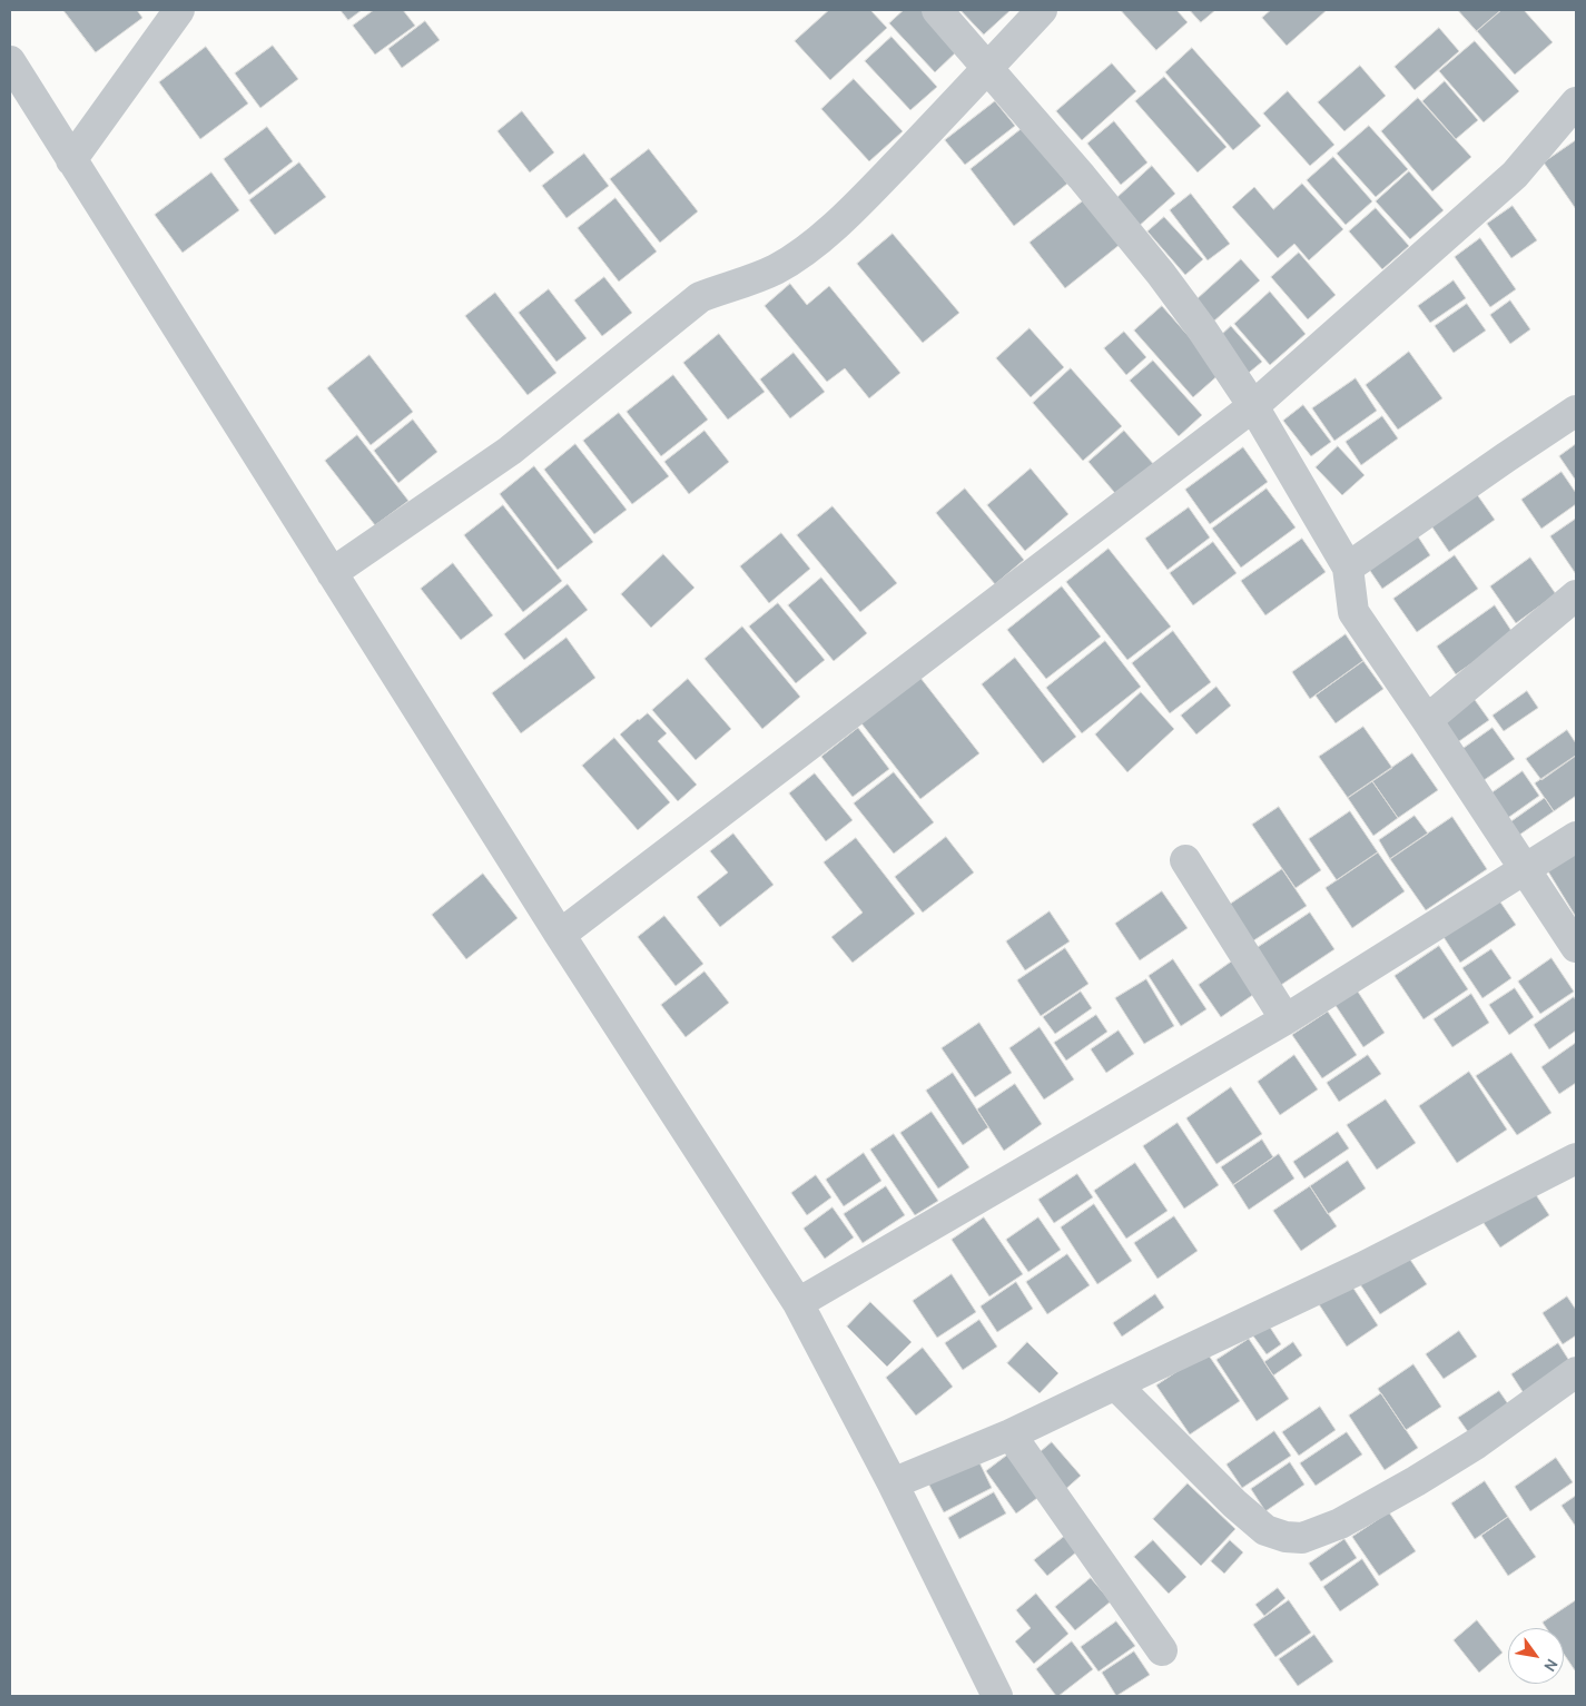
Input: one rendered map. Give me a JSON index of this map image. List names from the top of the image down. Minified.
{"north":"bottom right"}
